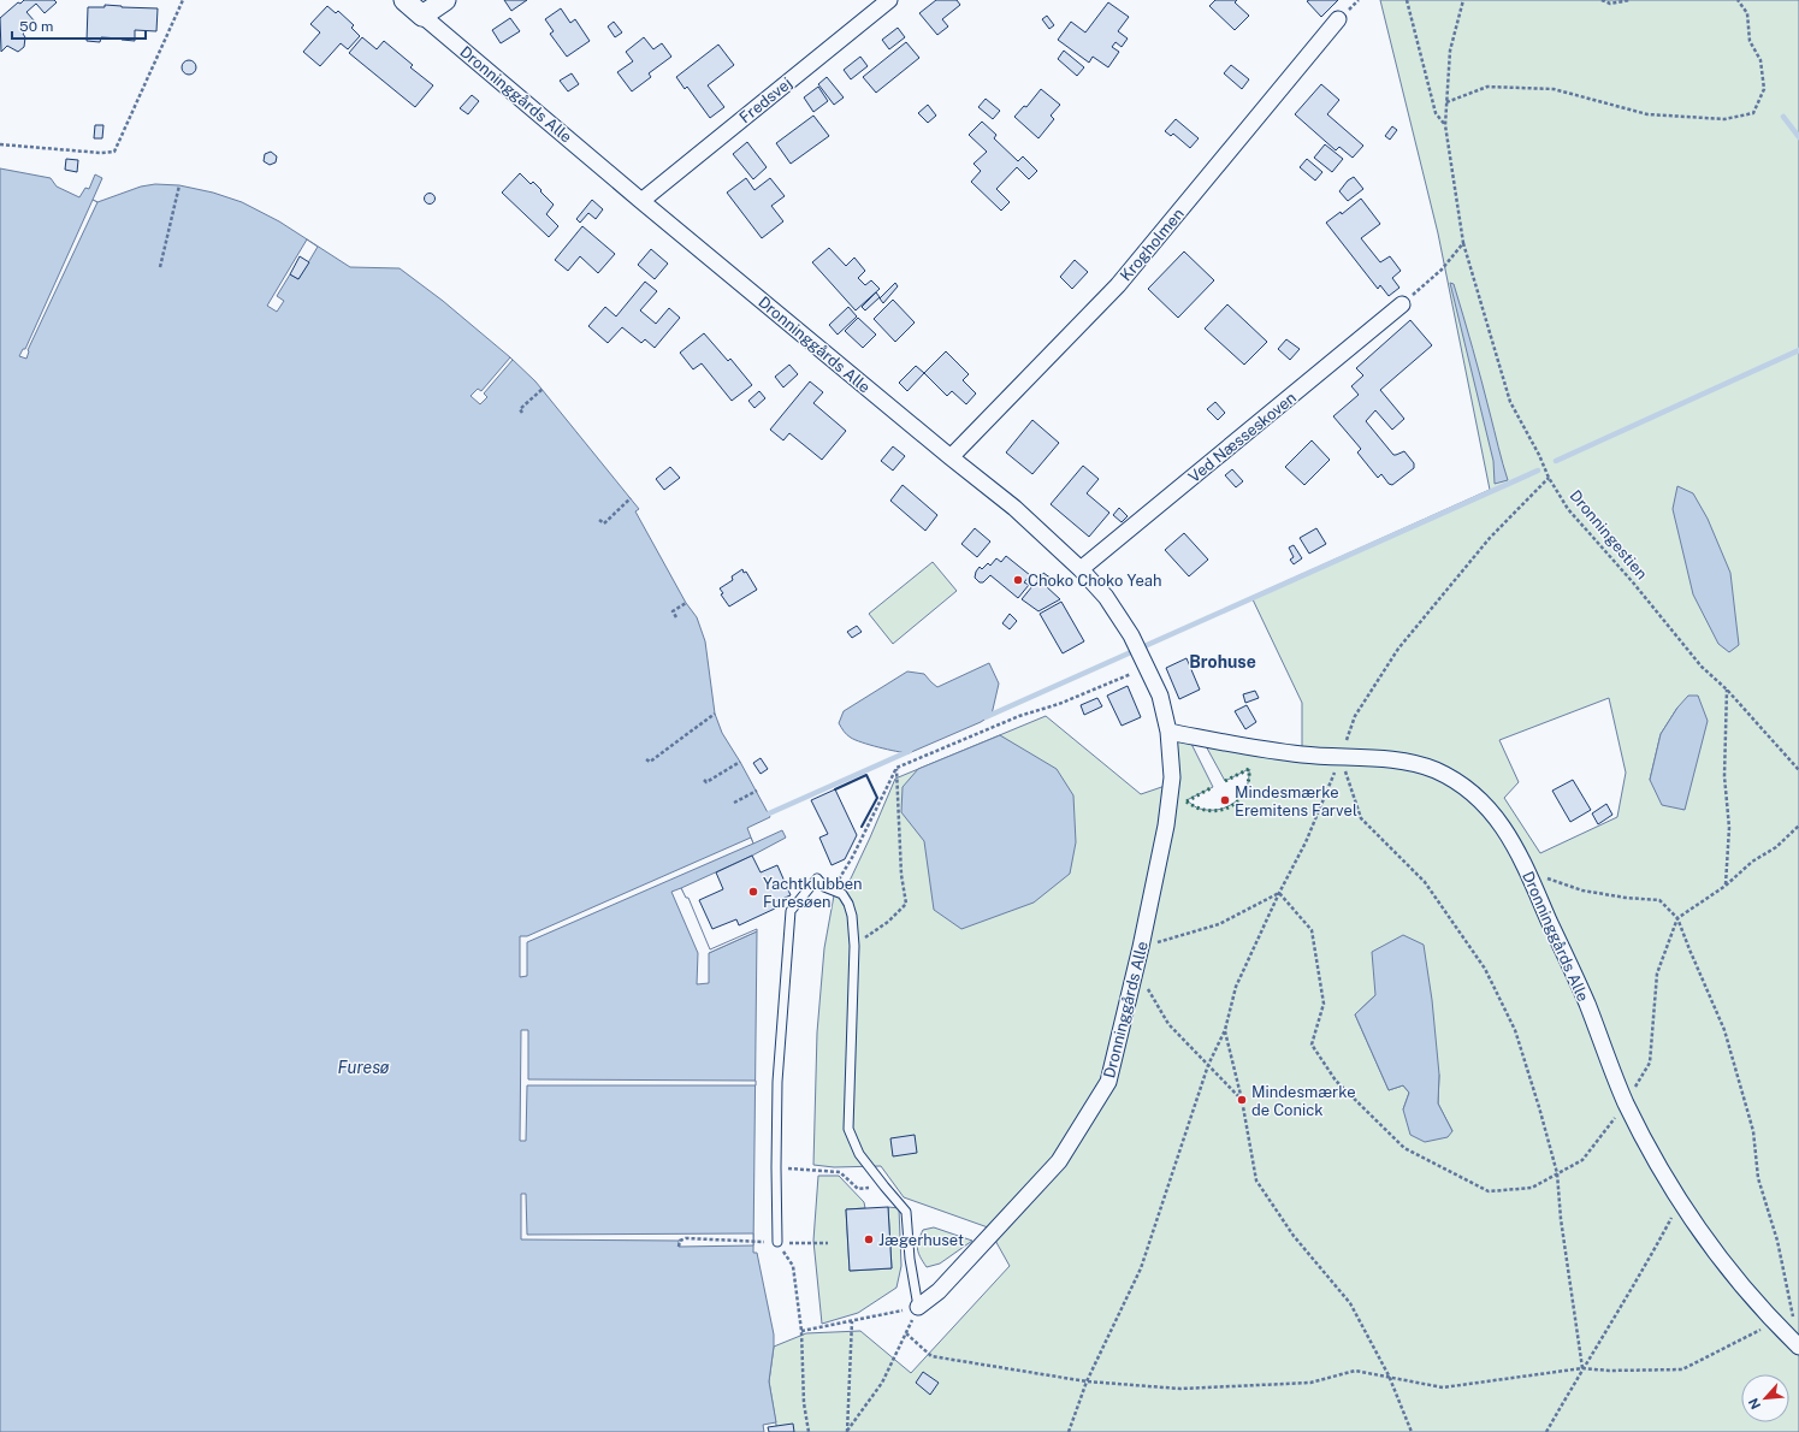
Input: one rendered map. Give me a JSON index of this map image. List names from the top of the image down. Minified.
{"streets":{"street":["Dronninggårds Alle","Fredsvej","Krogholmen","Ved Næsseskoven"],"path":["Dronningestien"]},"crossings":[["Dronninggårds Alle","Fredsvej"],["Dronninggårds Alle","Krogholmen"],["Dronninggårds Alle","Ved Næsseskoven"]],"districts":["Brohuse"],"water":["Furesø"],"places":["Choko Choko Yeah","Mindesmærke Eremitens Farvel","Yachtklubben Furesøen","Mindesmærke de Conick","Jægerhuset"],"scale_bar":"50 m","north":"bottom left"}
